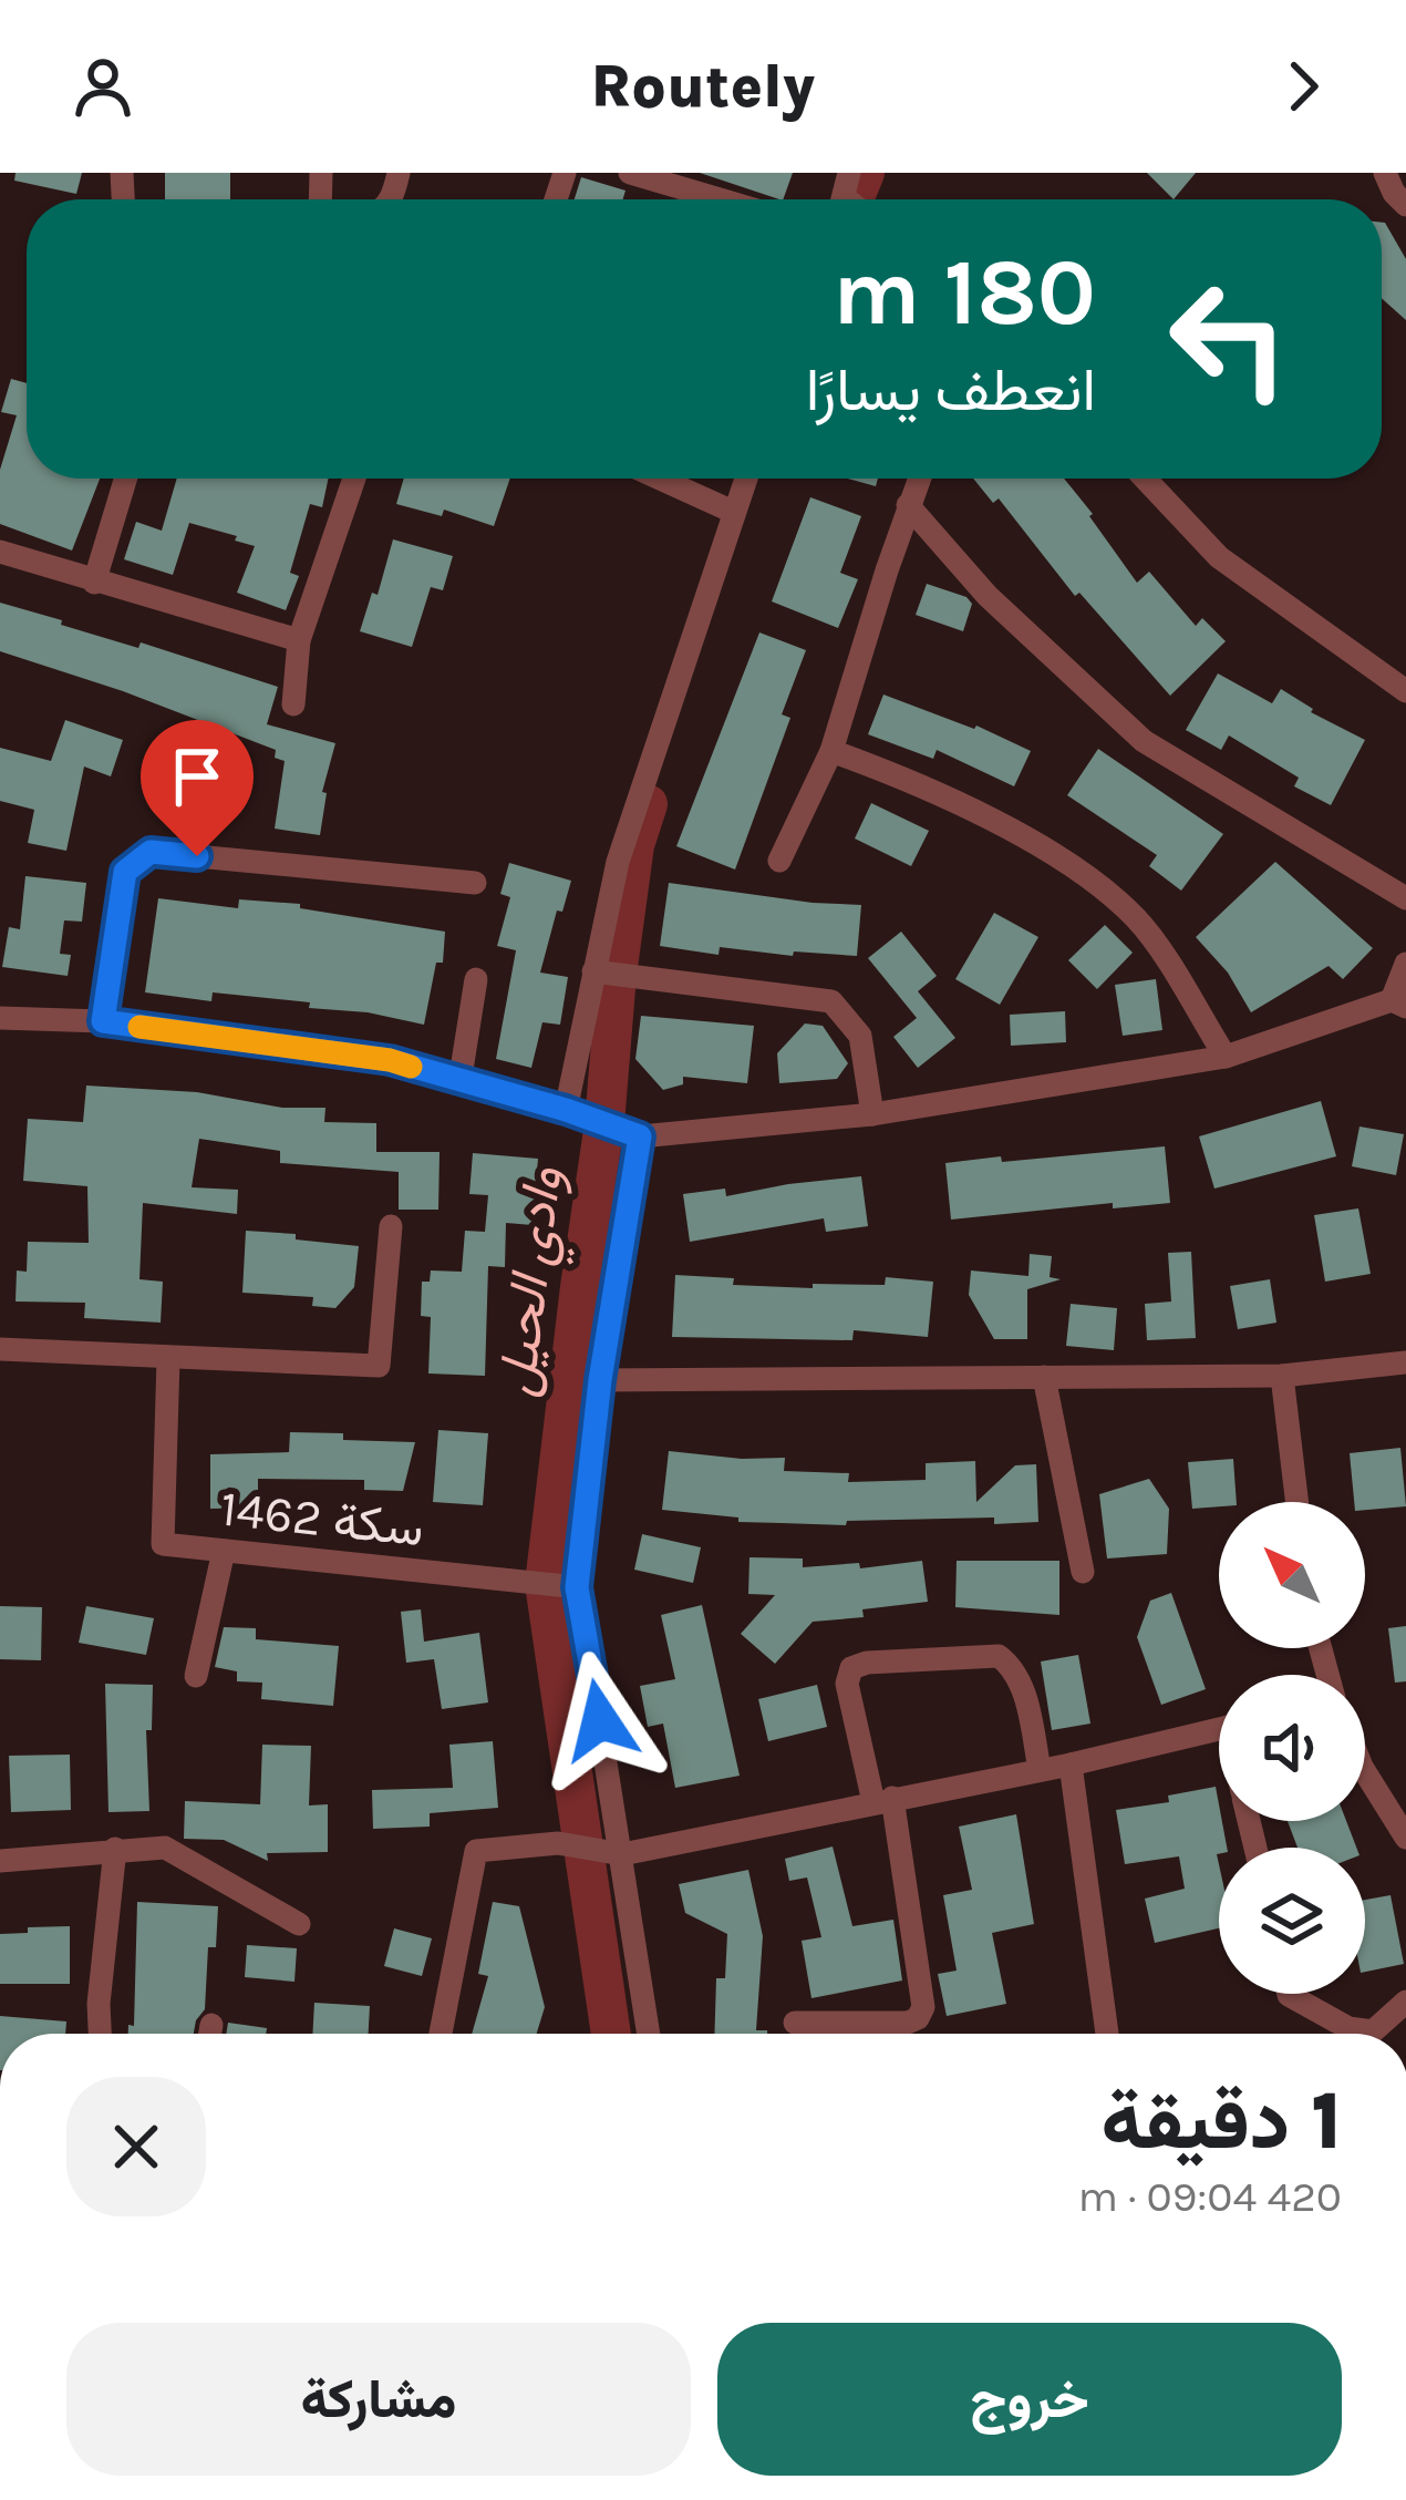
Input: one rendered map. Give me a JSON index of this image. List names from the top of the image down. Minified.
{"streets":{"street":["سكة 1462"]},"water":["وادي الحيل"],"north":"top left","page":{"header":"Routely","turn":["180 m","انعطف يسارًا"],"heading":["1 دقيقة","420 m · 09:04"],"buttons":["خروج","مشاركة"]}}
